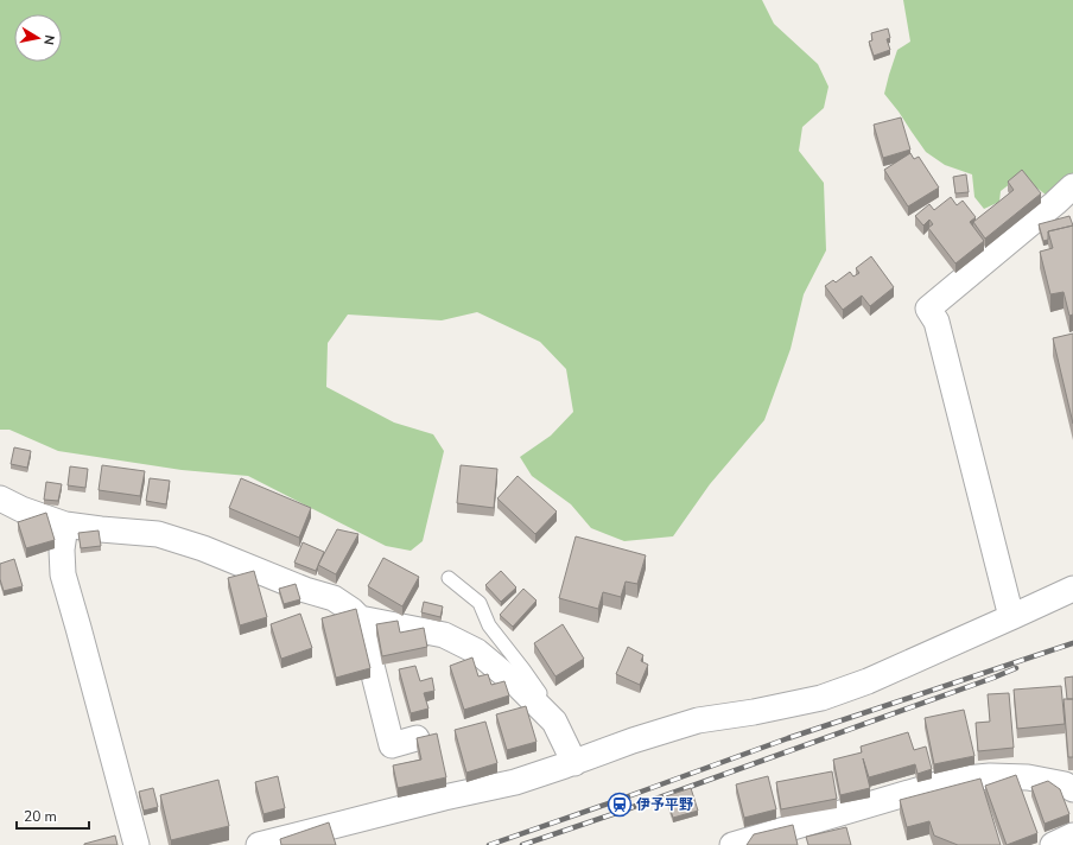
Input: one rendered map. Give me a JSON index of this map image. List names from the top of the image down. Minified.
{"places":{"station":["伊予平野"]},"scale_bar":"20 m","north":"right"}
